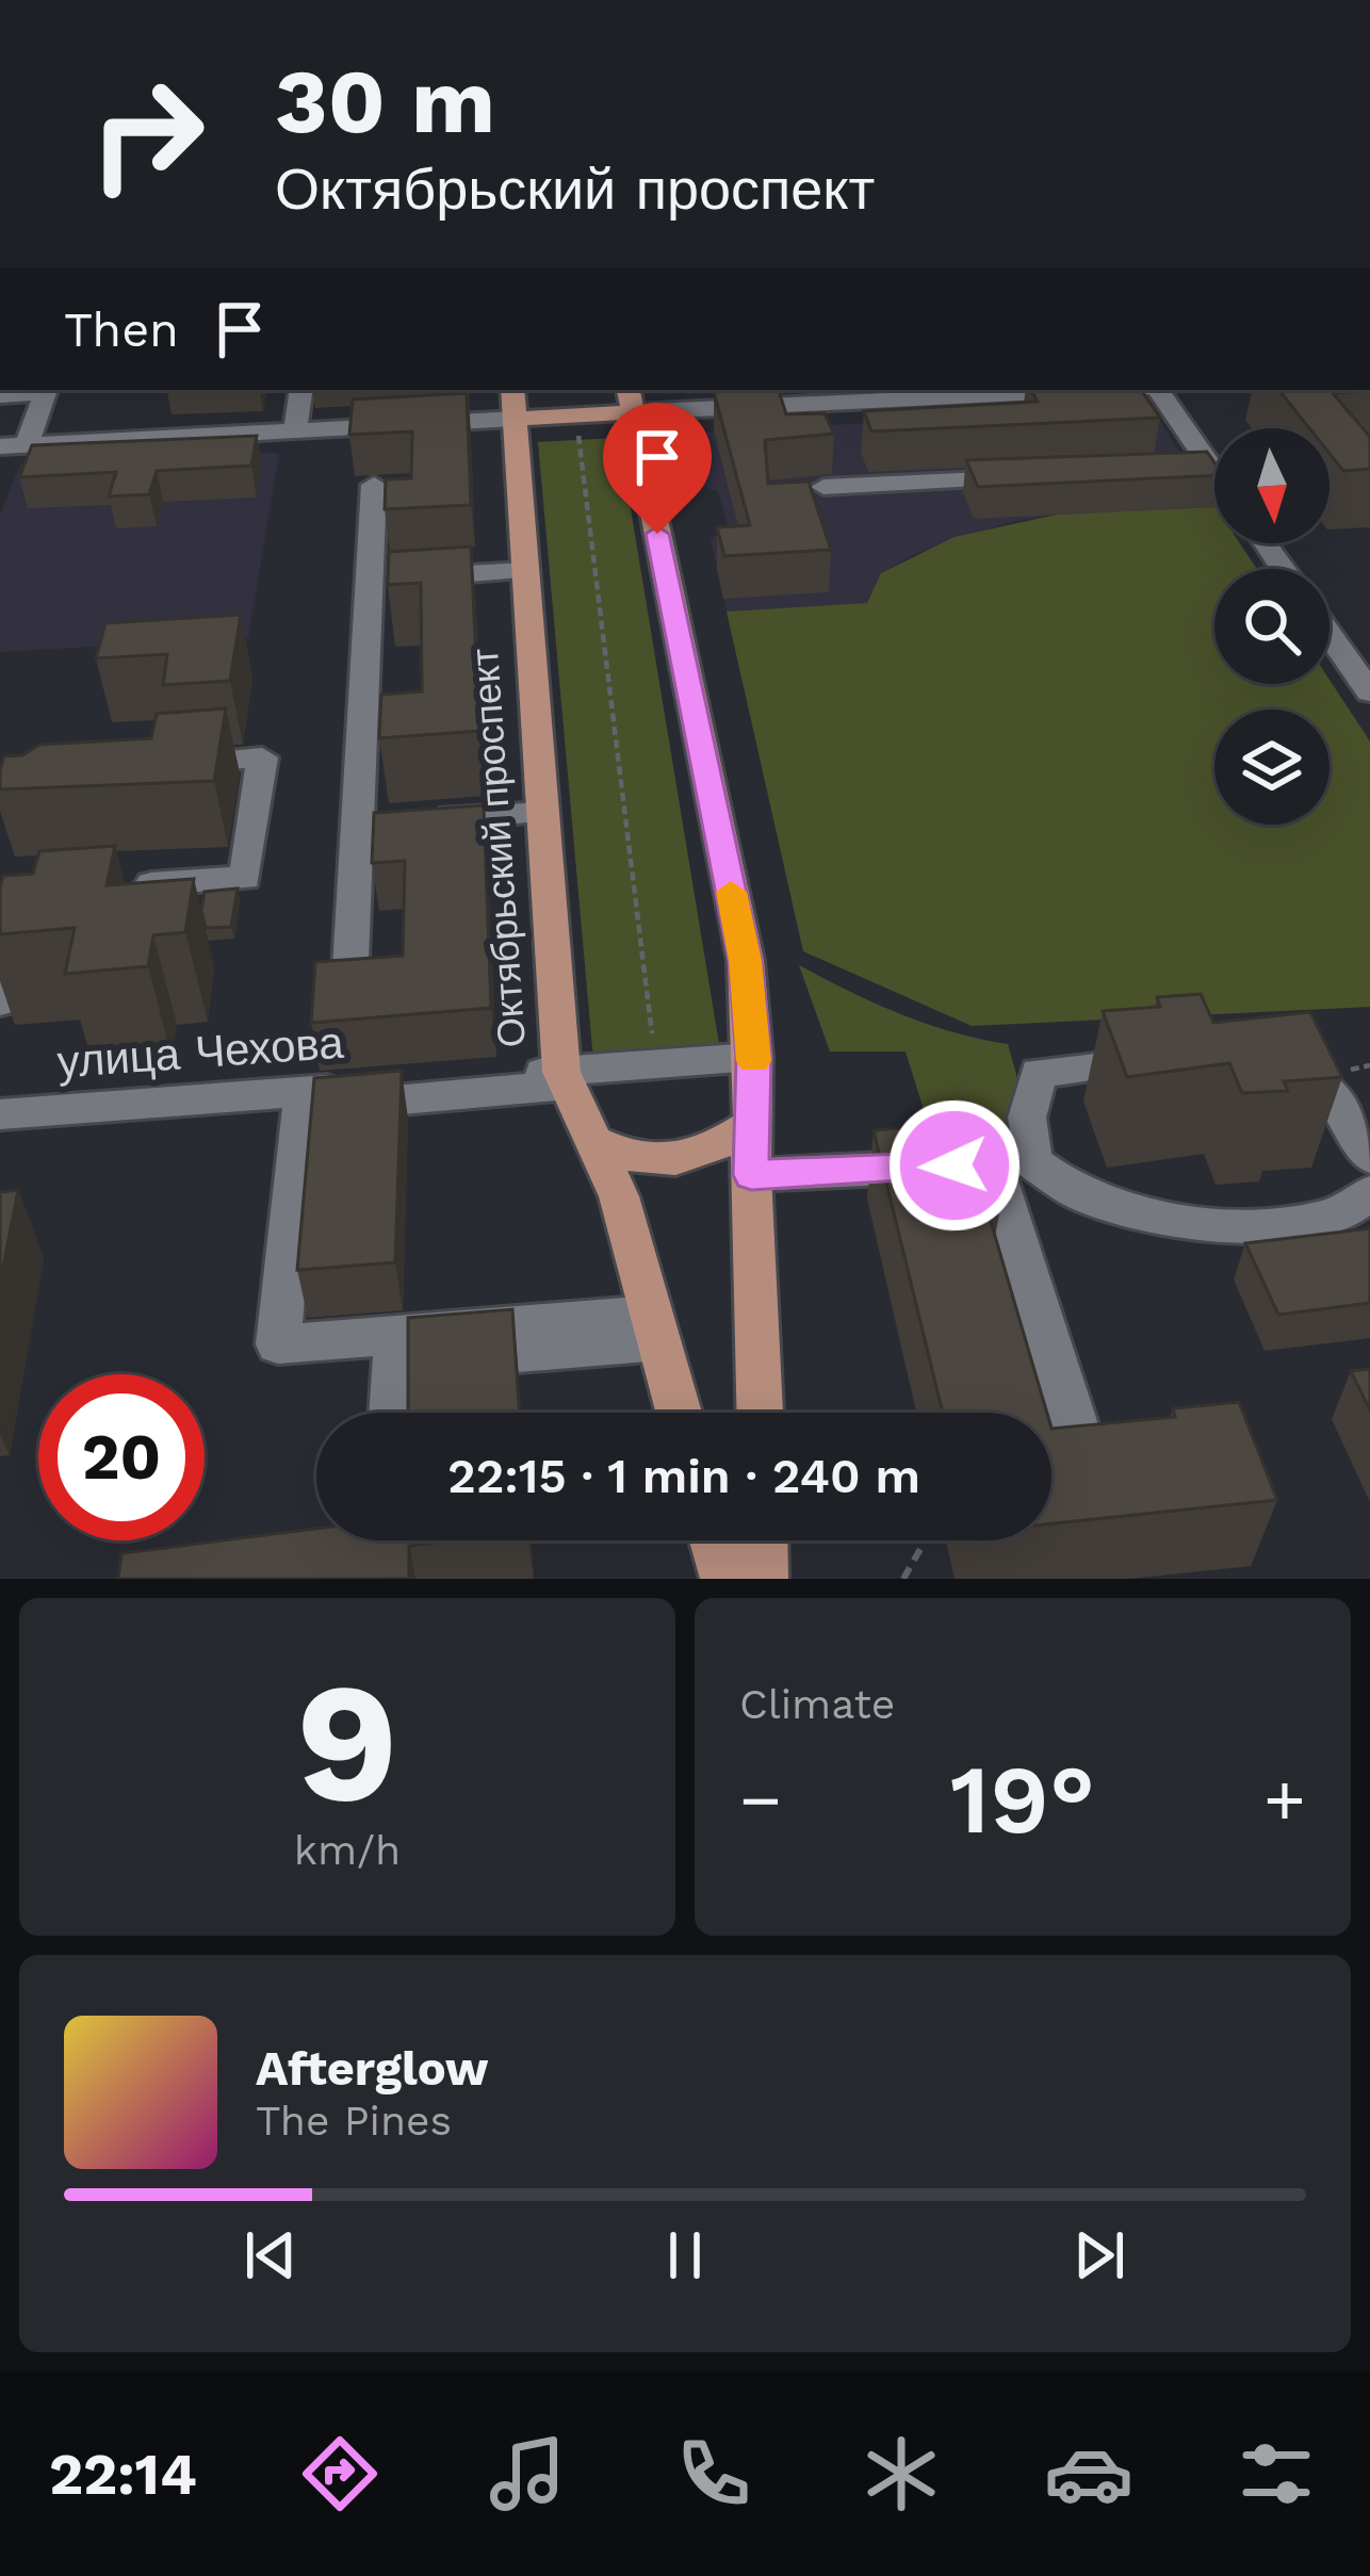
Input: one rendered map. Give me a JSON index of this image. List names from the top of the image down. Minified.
{"streets":{"main road":["Октябрьский проспект"],"street":["улица Чехова"]},"crossings":[["Октябрьский проспект","улица Чехова"]],"north":"bottom","page":{"turn":["30 m","Октябрьский проспект"],"then":"Then","limit":"20","trip":"22:15 · 1 min · 240 m","tile":[["9","km/h"],"Climate"],"heat":["−","19°","+"],"song":["Afterglow","The Pines"],"tabs":"22:14"}}
